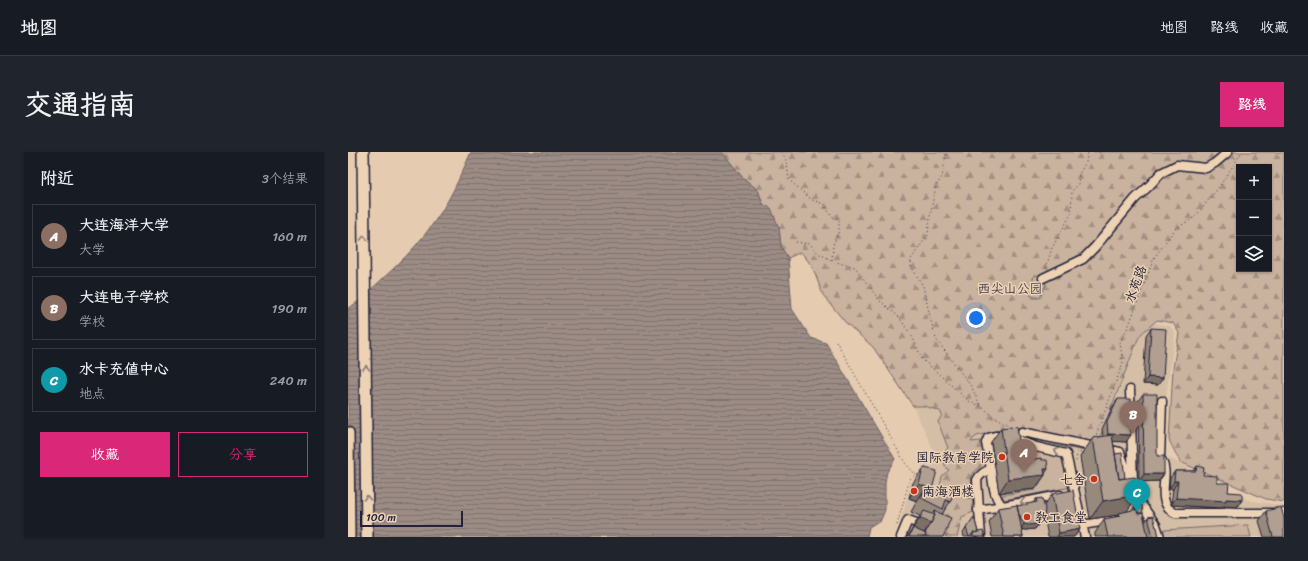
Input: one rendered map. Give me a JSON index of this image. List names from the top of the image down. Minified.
{"streets":{"path":["水苑路"]},"parks":["西尖山公园"],"places":["国际教育学院","七舍","南海酒楼","教工食堂"],"scale_bar":"100 m","page":{"header":"地图","nav":["地图","路线","收藏"],"title":"交通指南","buttons":["路线",["收藏","分享"]],"heading":["附近","3个结果"],"map_buttons":["+","−"],"list":[{"mark":"A","name":"大连海洋大学","note":"大学","value":"160 m"},{"mark":"B","name":"大连电子学校","note":"学校","value":"190 m"},{"mark":"C","name":"水卡充值中心","note":"地点","value":"240 m"}],"pins":["B","A","C"],"scale":"100 m"}}
